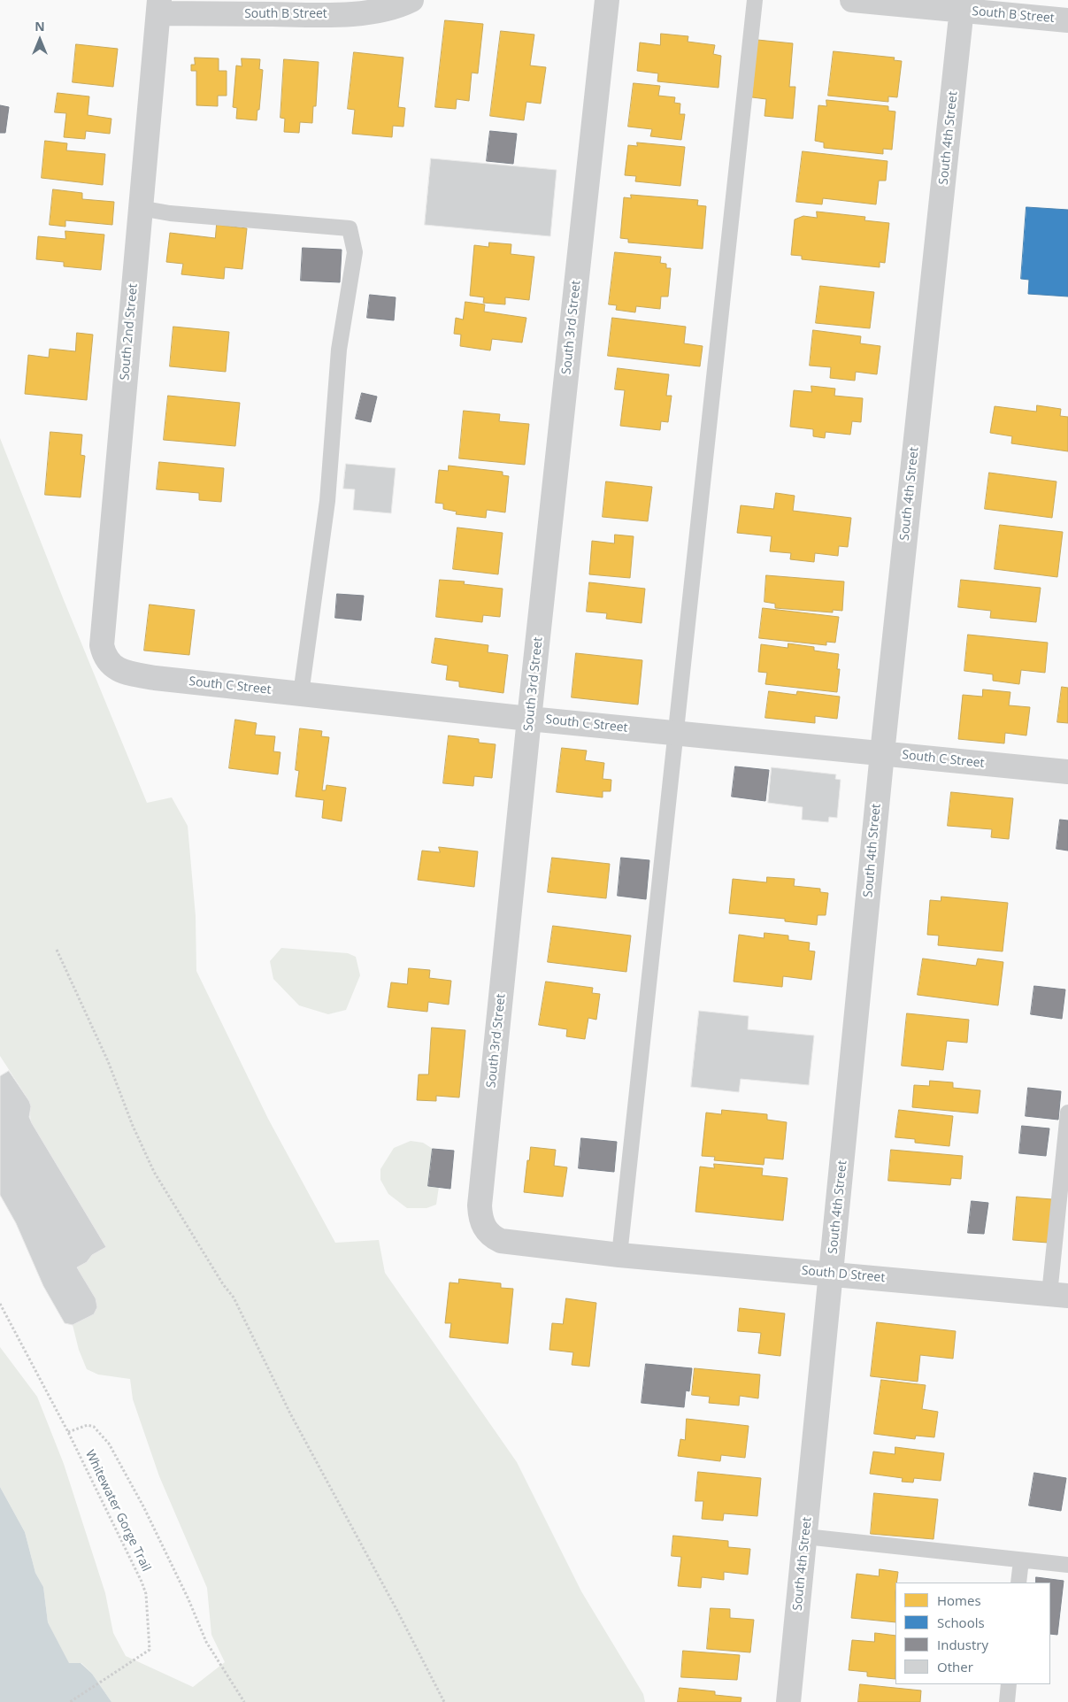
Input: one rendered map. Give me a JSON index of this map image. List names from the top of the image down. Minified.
{"streets":{"street":["South B Street","South 4th Street","South 3rd Street","South 2nd Street","South C Street","South D Street"],"path":["Whitewater Gorge Trail"]},"crossings":[["South B Street","South 4th Street"],["South B Street","South 2nd Street"],["South 4th Street","South C Street"],["South 4th Street","South D Street"],["South 3rd Street","South C Street"],["South 3rd Street","South D Street"],["South 2nd Street","South C Street"]],"legend":["Homes","Schools","Industry","Other"],"north":"top"}
